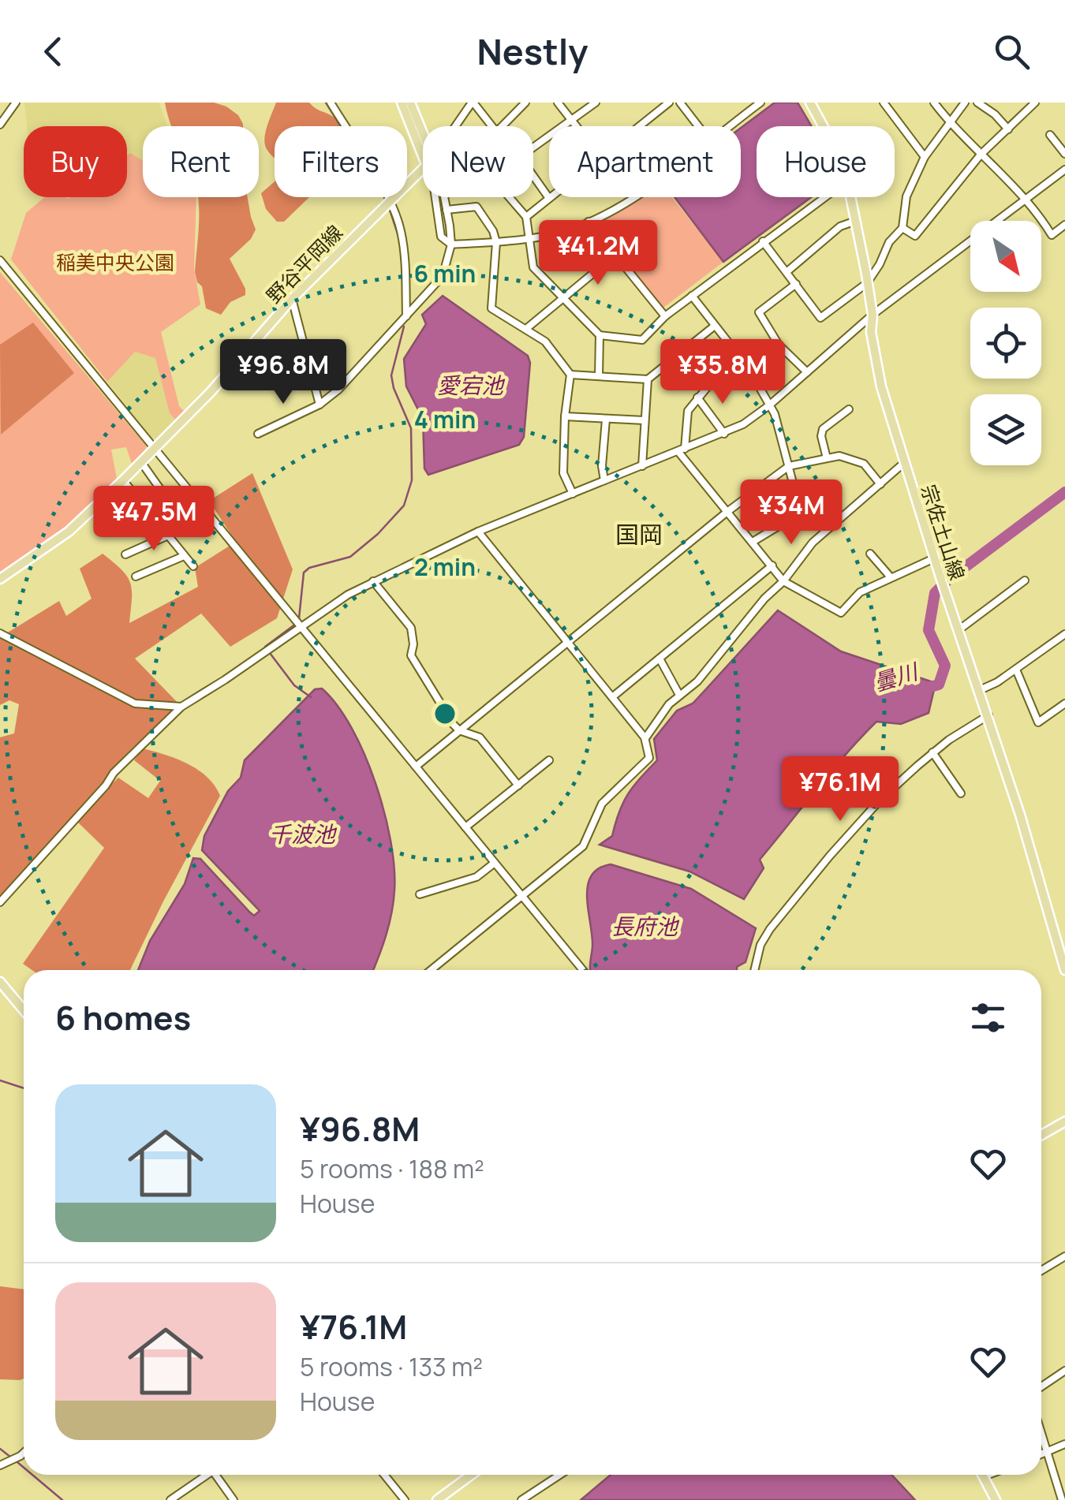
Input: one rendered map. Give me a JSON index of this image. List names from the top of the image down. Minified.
{"streets":{"main road":["野谷平岡線","宗佐土山線"]},"districts":["国岡"],"water":["愛宕池","曇川","千波池","長府池"],"parks":["稲美中央公園"],"north":"bottom right","page":{"header":"Nestly","chip":["Buy","Rent","Filters","New","Apartment","House"],"price":["¥41.2M","¥96.8M","¥35.8M","¥34M","¥47.5M","¥76.1M"],"heading":"6 homes","list":[{"name":"¥96.8M","note":"5 rooms · 188 m² · House"},{"name":"¥76.1M","note":"5 rooms · 133 m² · House"}]},"rings":["6 min","4 min","2 min"]}
